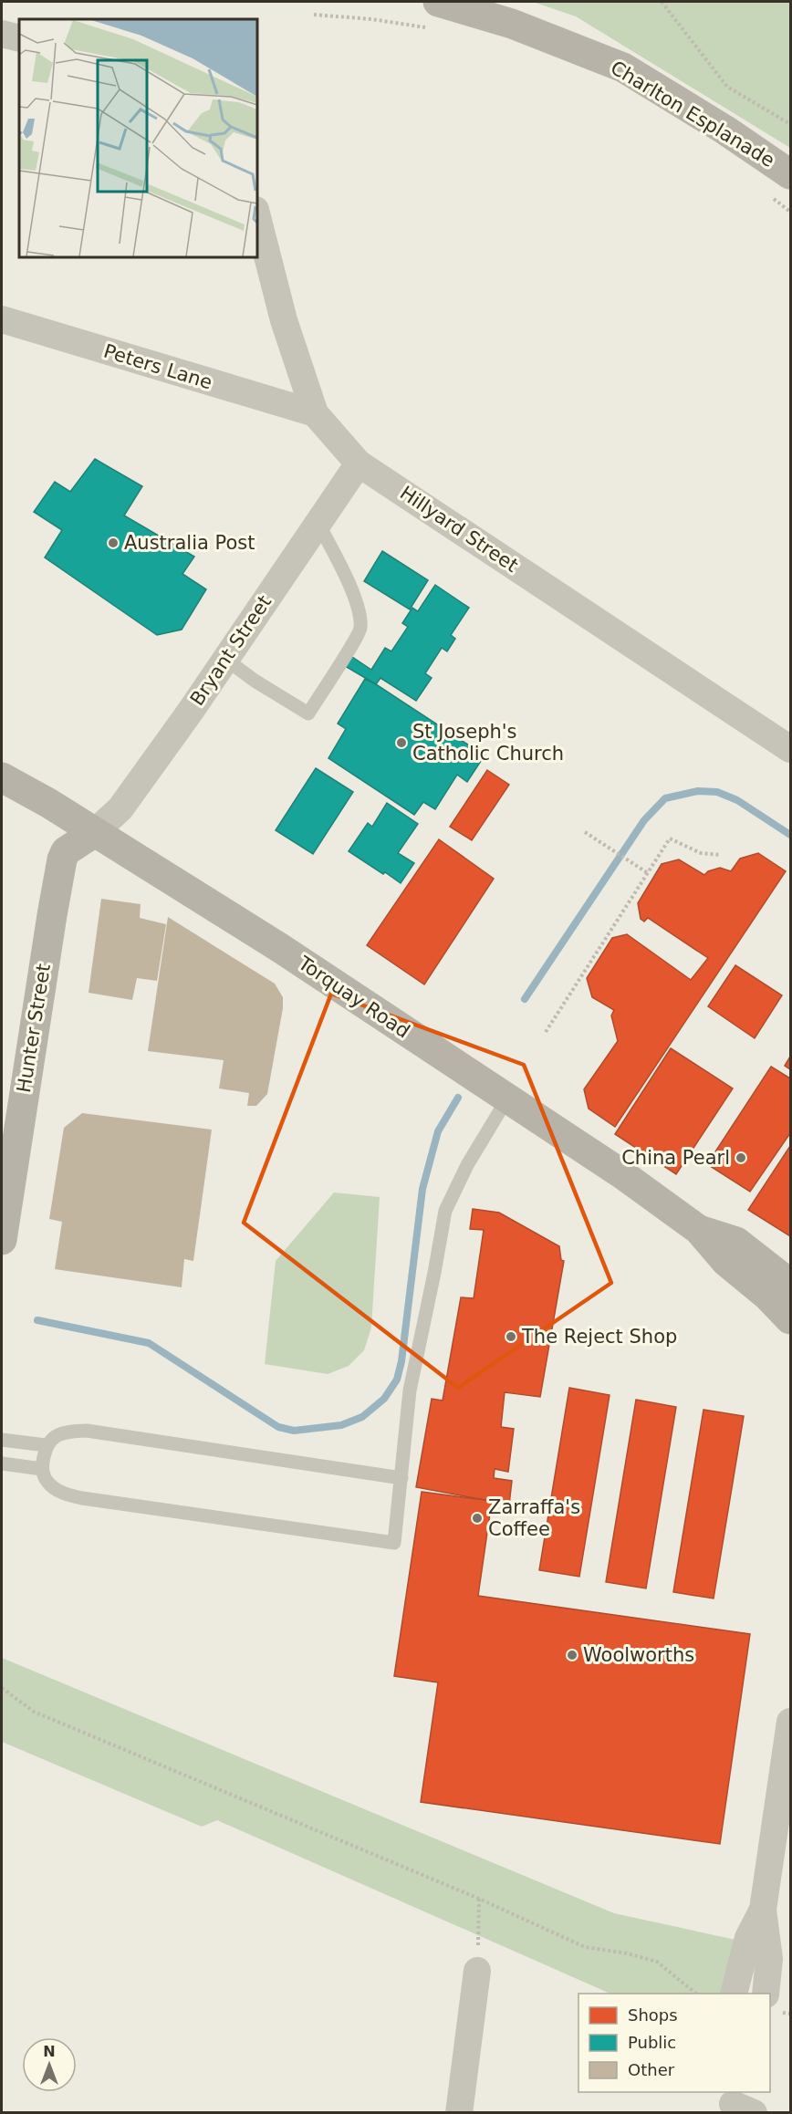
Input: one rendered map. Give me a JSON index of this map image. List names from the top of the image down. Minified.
{"streets":{"street":["Charlton Esplanade","Peters Lane","Hillyard Street","Bryant Street","Torquay Road","Hunter Street"]},"crossings":[["Peters Lane","Hillyard Street"],["Hillyard Street","Bryant Street"],["Bryant Street","Torquay Road"],["Bryant Street","Hunter Street"],["Torquay Road","Hunter Street"]],"places":["Australia Post","St Joseph's Catholic Church","China Pearl","The Reject Shop","Zarraffa's Coffee","Woolworths"],"legend":["Shops","Public","Other"],"north":"top"}
